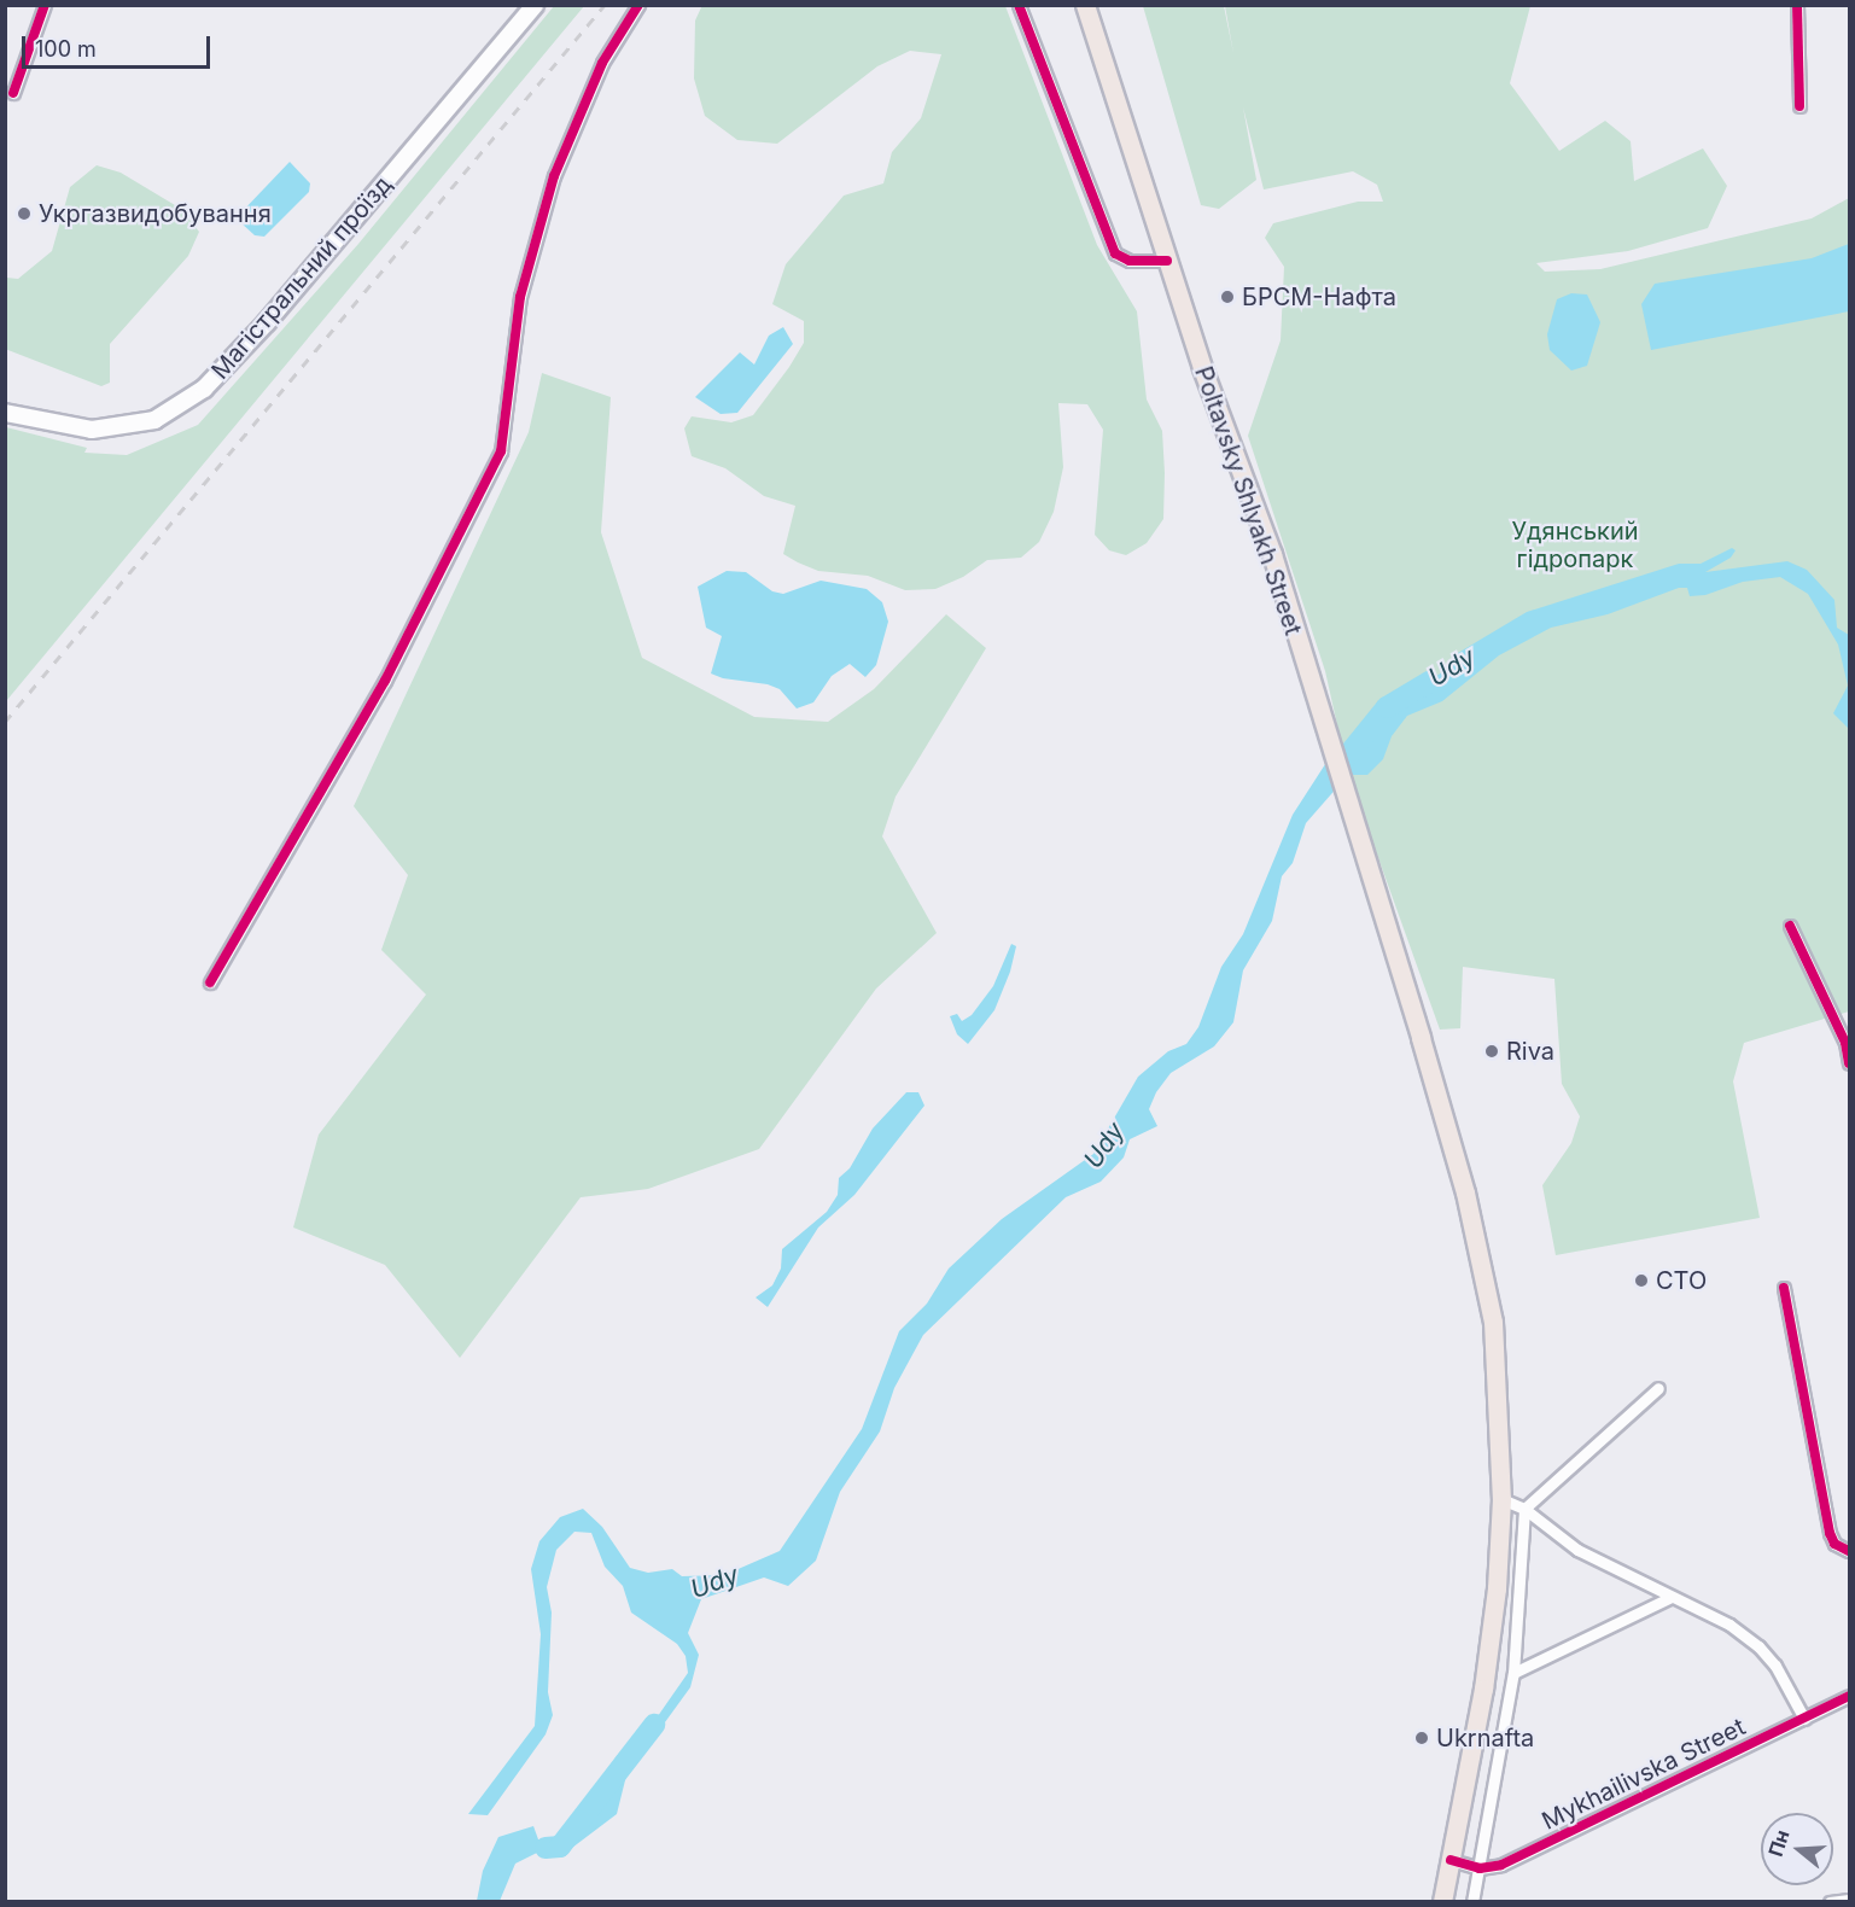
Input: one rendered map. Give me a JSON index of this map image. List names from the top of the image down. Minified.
{"streets":{"main road":["Магістральний проїзд","Poltavsky Shlyakh Street"],"street":["Mykhailivska Street"]},"water":["Udy"],"parks":["Удянський гідропарк"],"places":["Укргазвидобування","БРСМ-Нафта","Riva","СТО","Ukrnafta"],"scale_bar":"100 m","north":"left"}
